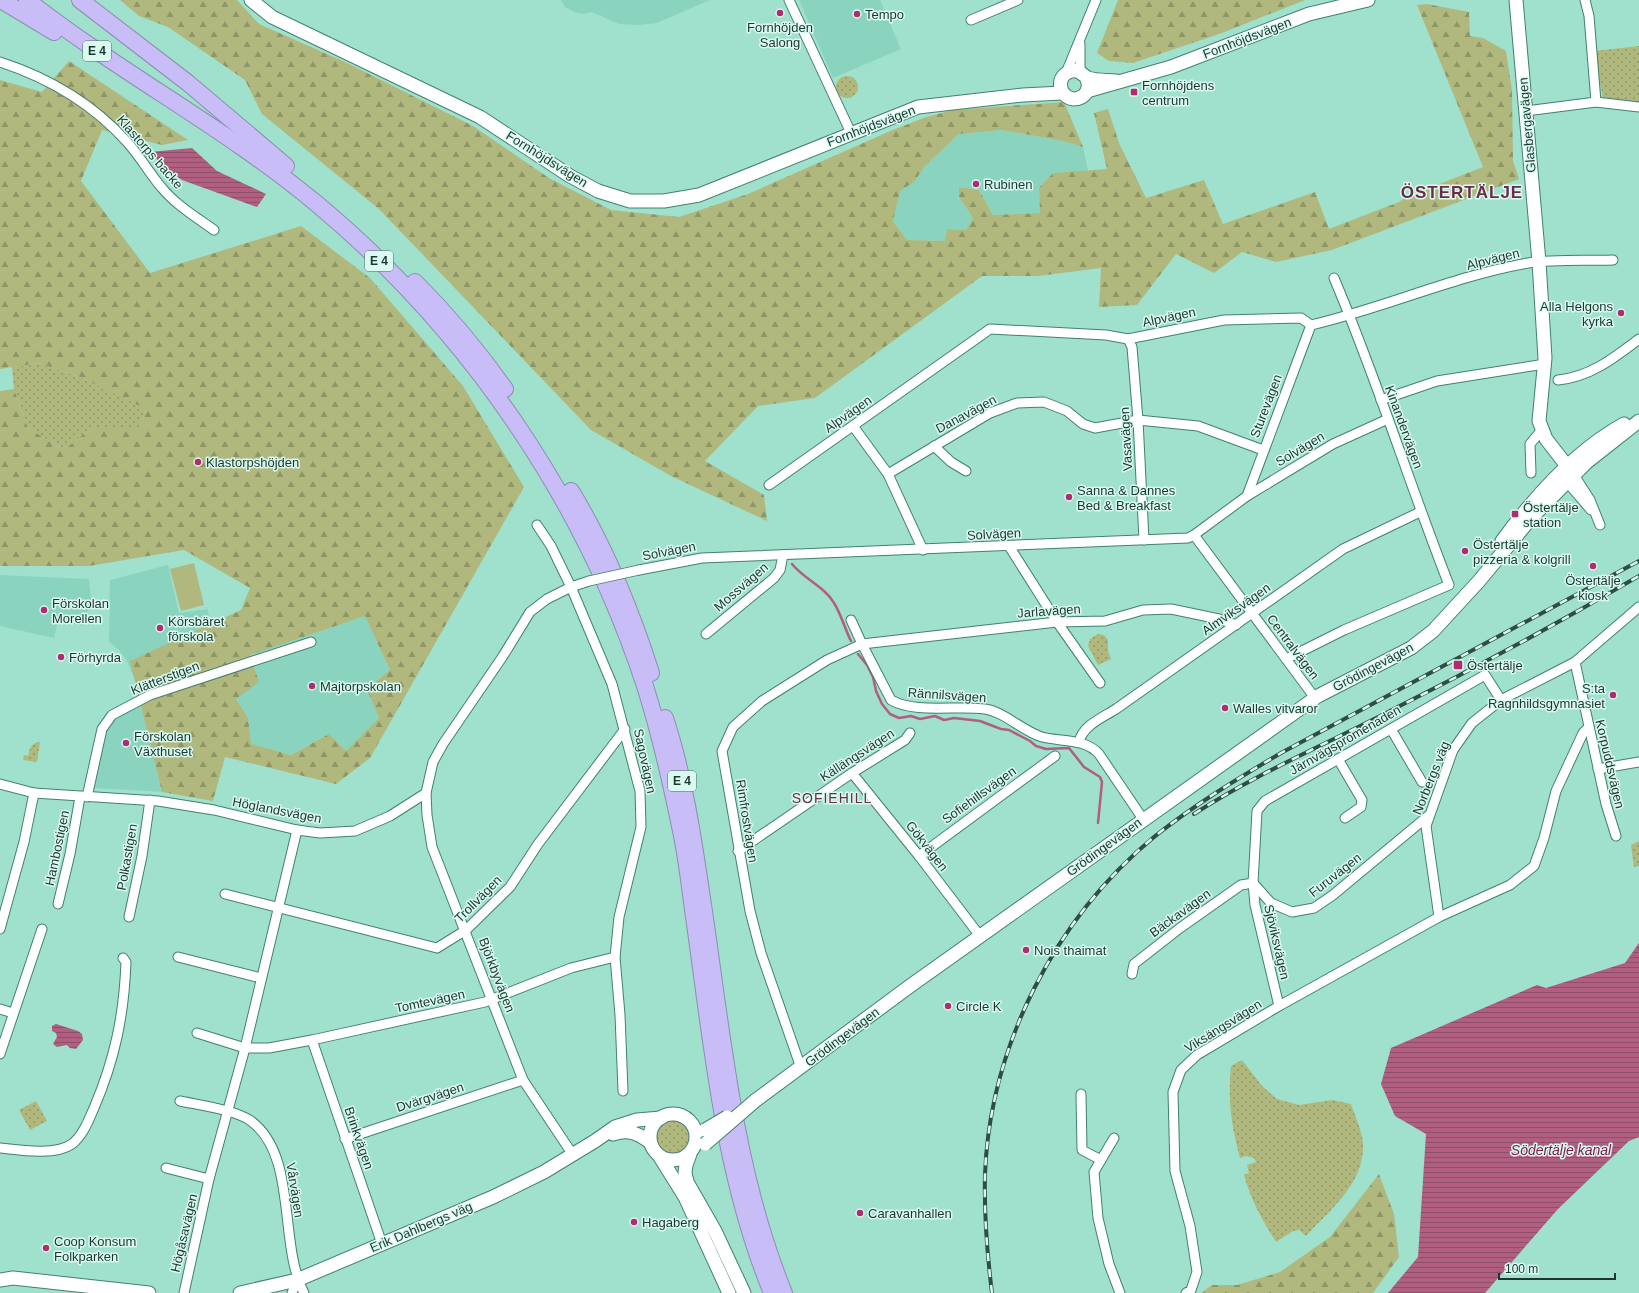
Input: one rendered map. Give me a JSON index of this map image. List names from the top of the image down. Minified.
{"streets":{"highway":["E 4"],"street":["Fornhöjdsvägen","Glasbergavägen","Klastorps backe","Alpvägen","Sturevägen","Danavägen","Kinandervägen","Vasavägen","Solvägen","Mossvägen","Almviksvägen","Jarlavägen","Centralvägen","Grödingevägen","Klätterstigen","Rännilsvägen","Järnvägspromenaden","Källängsvägen","Sagovägen","Korpuddsvägen","Norbergs väg","Sofiehillsvägen","Höglandsvägen","Rimfrostvägen","Gökvägen","Hambostigen","Polkastigen","Furuvägen","Trollvägen","Bäckavägen","Sjöviksvägen","Björkbyvägen","Tomtevägen","Viksängsvägen","Dvärgvägen","Brinkvägen","Vårvägen","Erik Dahlbergs väg","Högåsavägen"]},"crossings":[["Glasbergavägen","Alpvägen"],["Alpvägen","Sturevägen"],["Alpvägen","Kinandervägen"],["Alpvägen","Vasavägen"],["Sturevägen","Danavägen"],["Sturevägen","Solvägen"],["Danavägen","Vasavägen"],["Kinandervägen","Solvägen"],["Kinandervägen","Almviksvägen"],["Kinandervägen","Centralvägen"],["Vasavägen","Solvägen"],["Solvägen","Mossvägen"],["Solvägen","Centralvägen"],["Solvägen","Sagovägen"],["Almviksvägen","Jarlavägen"],["Almviksvägen","Centralvägen"],["Almviksvägen","Rännilsvägen"],["Jarlavägen","Rännilsvägen"],["Jarlavägen","Rimfrostvägen"],["Centralvägen","Grödingevägen"],["Grödingevägen","Rännilsvägen"],["Grödingevägen","Rimfrostvägen"],["Grödingevägen","Gökvägen"],["Grödingevägen","Erik Dahlbergs väg"],["Klätterstigen","Höglandsvägen"],["Klätterstigen","Hambostigen"],["Rännilsvägen","Rimfrostvägen"],["Järnvägspromenaden","Norbergs väg"],["Järnvägspromenaden","Furuvägen"],["Järnvägspromenaden","Bäckavägen"],["Järnvägspromenaden","Sjöviksvägen"],["Källängsvägen","Rimfrostvägen"],["Källängsvägen","Gökvägen"],["Sagovägen","Trollvägen"],["Sagovägen","Tomtevägen"],["Korpuddsvägen","Norbergs väg"],["Korpuddsvägen","Viksängsvägen"],["Norbergs väg","Furuvägen"],["Norbergs väg","Viksängsvägen"],["Sofiehillsvägen","Gökvägen"],["Höglandsvägen","Hambostigen"],["Höglandsvägen","Polkastigen"],["Höglandsvägen","Björkbyvägen"],["Höglandsvägen","Högåsavägen"],["Furuvägen","Bäckavägen"],["Furuvägen","Sjöviksvägen"],["Trollvägen","Björkbyvägen"],["Trollvägen","Högåsavägen"],["Bäckavägen","Sjöviksvägen"],["Sjöviksvägen","Viksängsvägen"],["Björkbyvägen","Tomtevägen"],["Björkbyvägen","Dvärgvägen"],["Björkbyvägen","Erik Dahlbergs väg"],["Tomtevägen","Brinkvägen"],["Tomtevägen","Högåsavägen"],["Dvärgvägen","Brinkvägen"],["Brinkvägen","Erik Dahlbergs väg"],["Vårvägen","Erik Dahlbergs väg"],["Vårvägen","Högåsavägen"]],"districts":["ÖSTERTÄLJE","SOFIEHILL"],"water":["Södertälje kanal"],"places":{"other":["Fornhöjden Salong","Tempo","Rubinen","Alla Helgons kyrka","Klastorpshöjden","Sanna & Dannes Bed & Breakfast","Östertälje pizzeria & kolgrill","Östertälje kiosk","Förskolan Morellen","Körsbäret förskola","Förhyrda","Majtorpskolan","S:ta Ragnhildsgymnasiet","Walles vitvaror","Förskolan Växthuset","Nois thaimat","Circle K","Caravanhallen","Hagaberg","Coop Konsum Folkparken"],"transit":["Fornhöjdens centrum","Östertälje station","Östertälje"]},"scale_bar":"100 m"}
